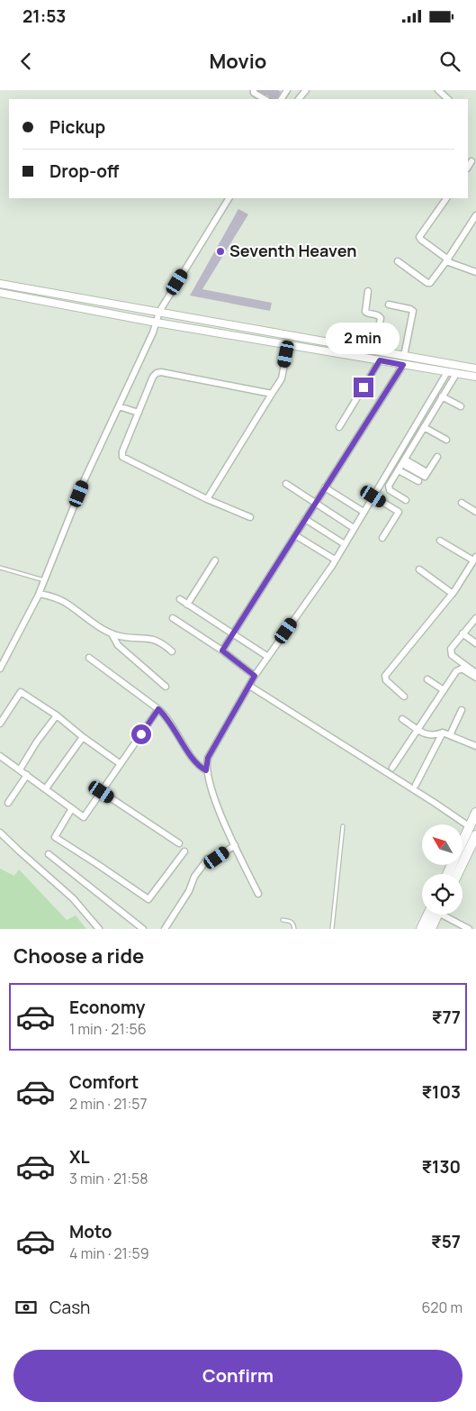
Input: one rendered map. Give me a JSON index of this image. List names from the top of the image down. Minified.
{"places":["Seventh Heaven"],"north":"top left","page":{"status":"21:53","header":"Movio","banner":["Pickup","Drop-off"],"bubble":"2 min","heading":"Choose a ride","list":[{"name":"Economy","note":"1 min · 21:56","value":"₹77"},{"name":"Comfort","note":"2 min · 21:57","value":"₹103"},{"name":"XL","note":"3 min · 21:58","value":"₹130"},{"name":"Moto","note":"4 min · 21:59","value":"₹57"}],"pay":["Cash","620 m"],"buttons":"Confirm"}}
